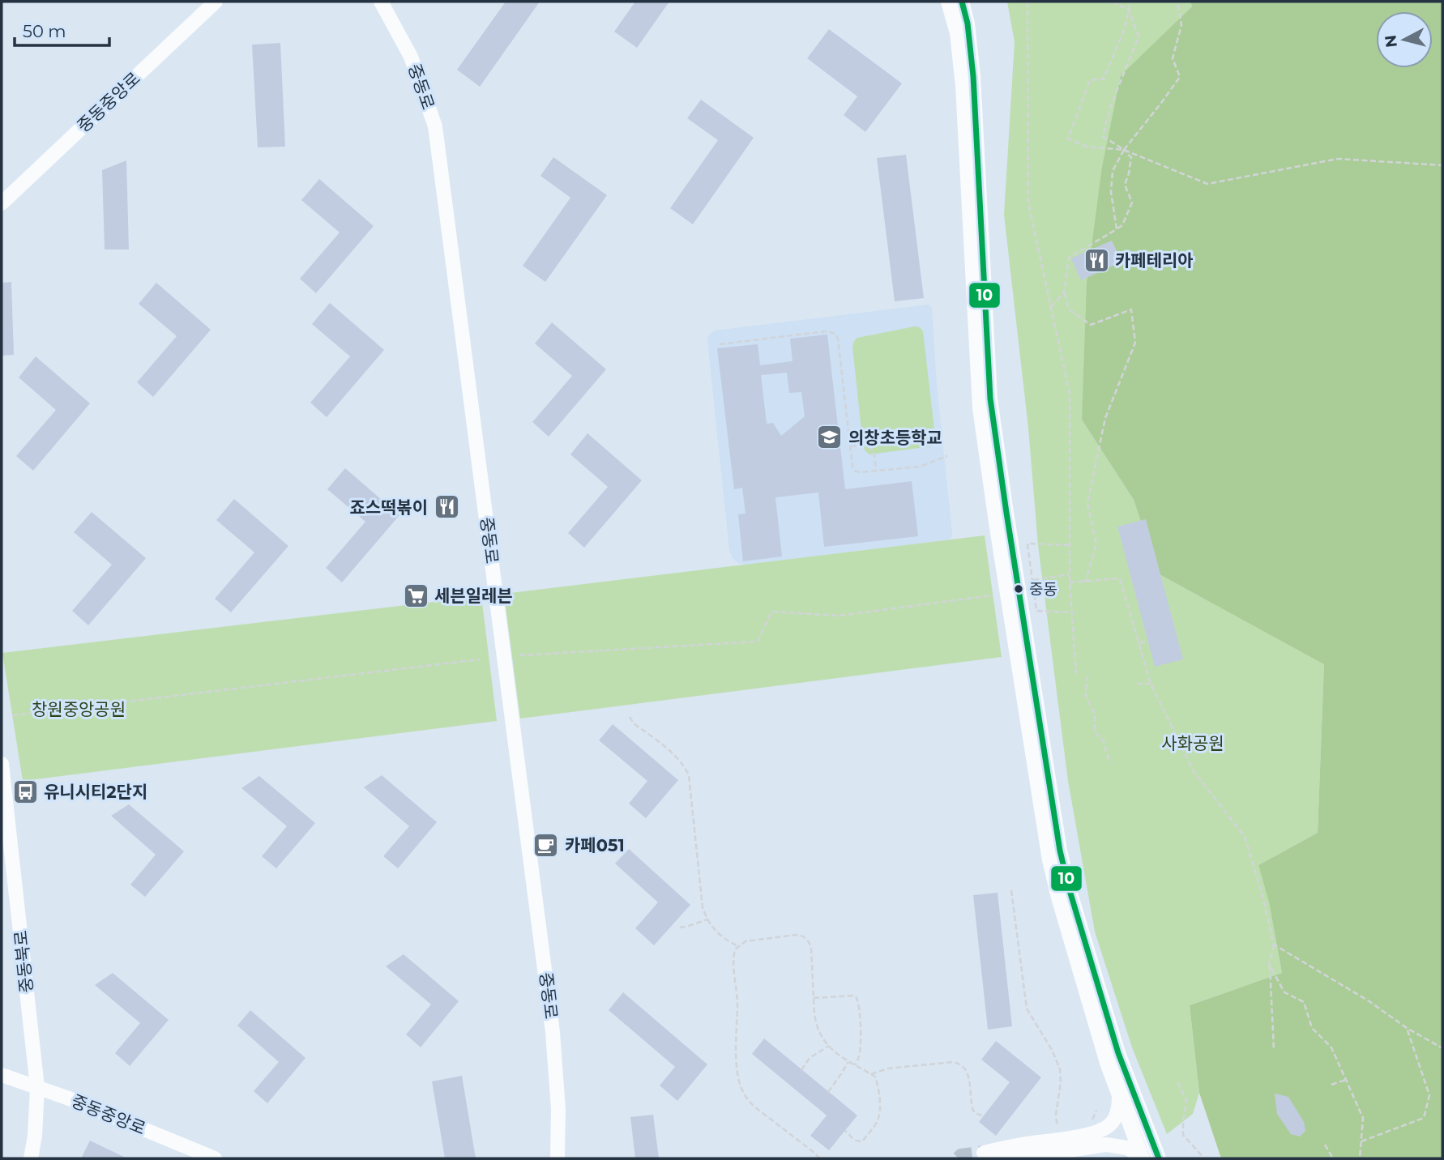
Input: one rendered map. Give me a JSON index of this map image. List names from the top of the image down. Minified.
{"streets":{"street":["중동로","중동중앙로","중동북로"]},"crossings":[["중동중앙로","중동북로"]],"parks":["창원중앙공원","사화공원"],"places":{"restaurant":["카페테리아","죠스떡볶이"],"school or university":["의창초등학교"],"other":["중동"],"supermarket":["세븐일레븐"],"bus stop":["유니시티2단지"],"cafe":["카페051"]},"lines":["transit line 10"],"scale_bar":"50 m","north":"left"}
